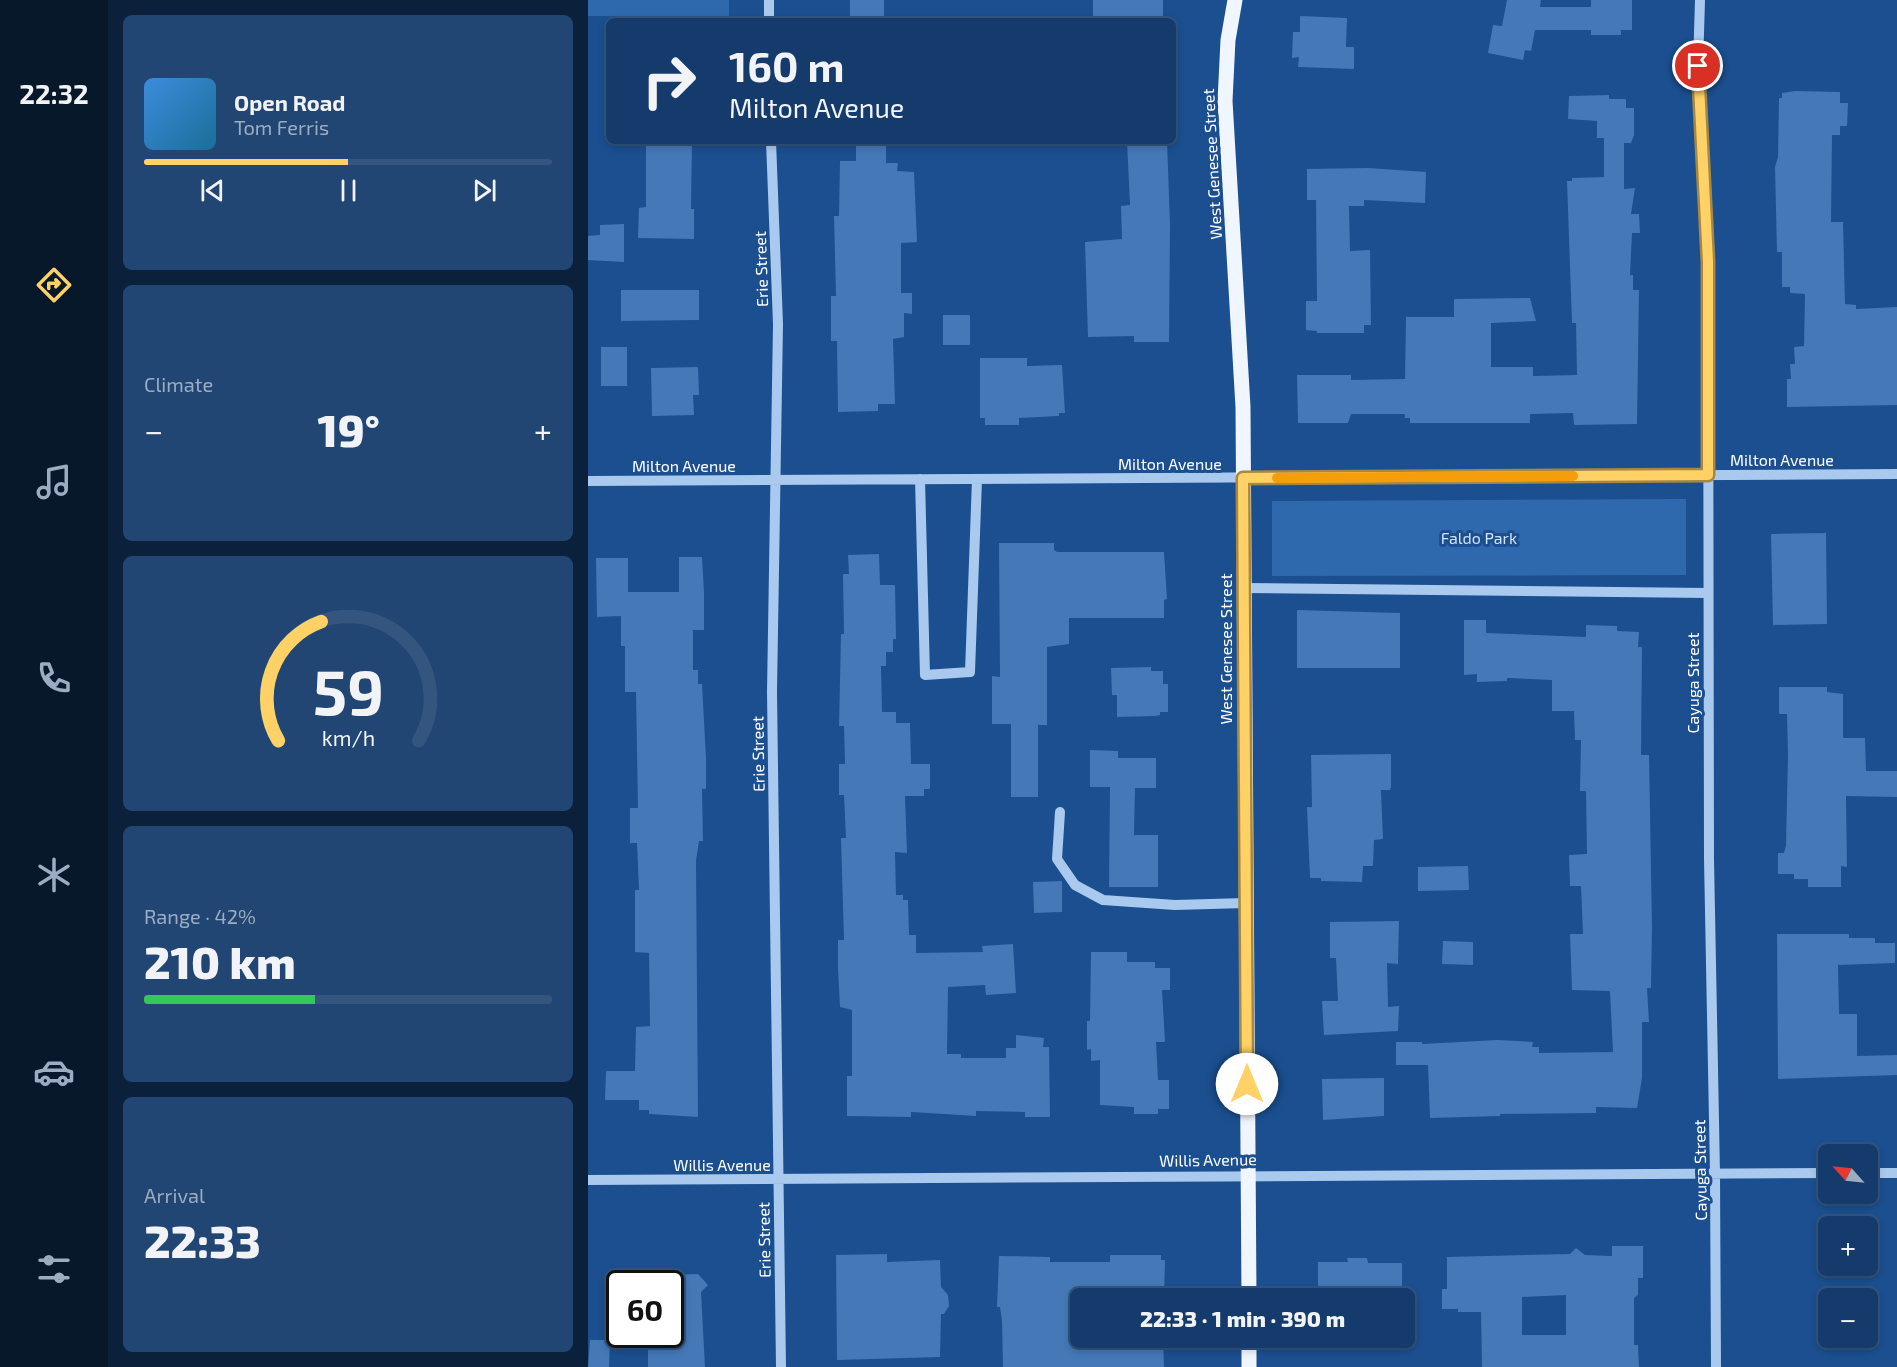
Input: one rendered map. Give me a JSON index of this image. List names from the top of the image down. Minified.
{"streets":{"main road":["West Genesee Street"],"street":["Erie Street","Milton Avenue","Cayuga Street","Willis Avenue"]},"crossings":[["West Genesee Street","Milton Avenue"],["West Genesee Street","Willis Avenue"],["Erie Street","Milton Avenue"],["Erie Street","Willis Avenue"],["Milton Avenue","Cayuga Street"],["Cayuga Street","Willis Avenue"]],"parks":["Faldo Park"],"north":"top left","page":{"tabs":"22:32","turn":["160 m","Milton Avenue"],"song":["Open Road","Tom Ferris"],"tile":["Climate",["Range · 42%","210 km"],["Arrival","22:33"]],"heat":["−","19°","+"],"map_buttons":["+","−"],"limit":"60","trip":"22:33 · 1 min · 390 m","gauge":["59","km/h"]}}
